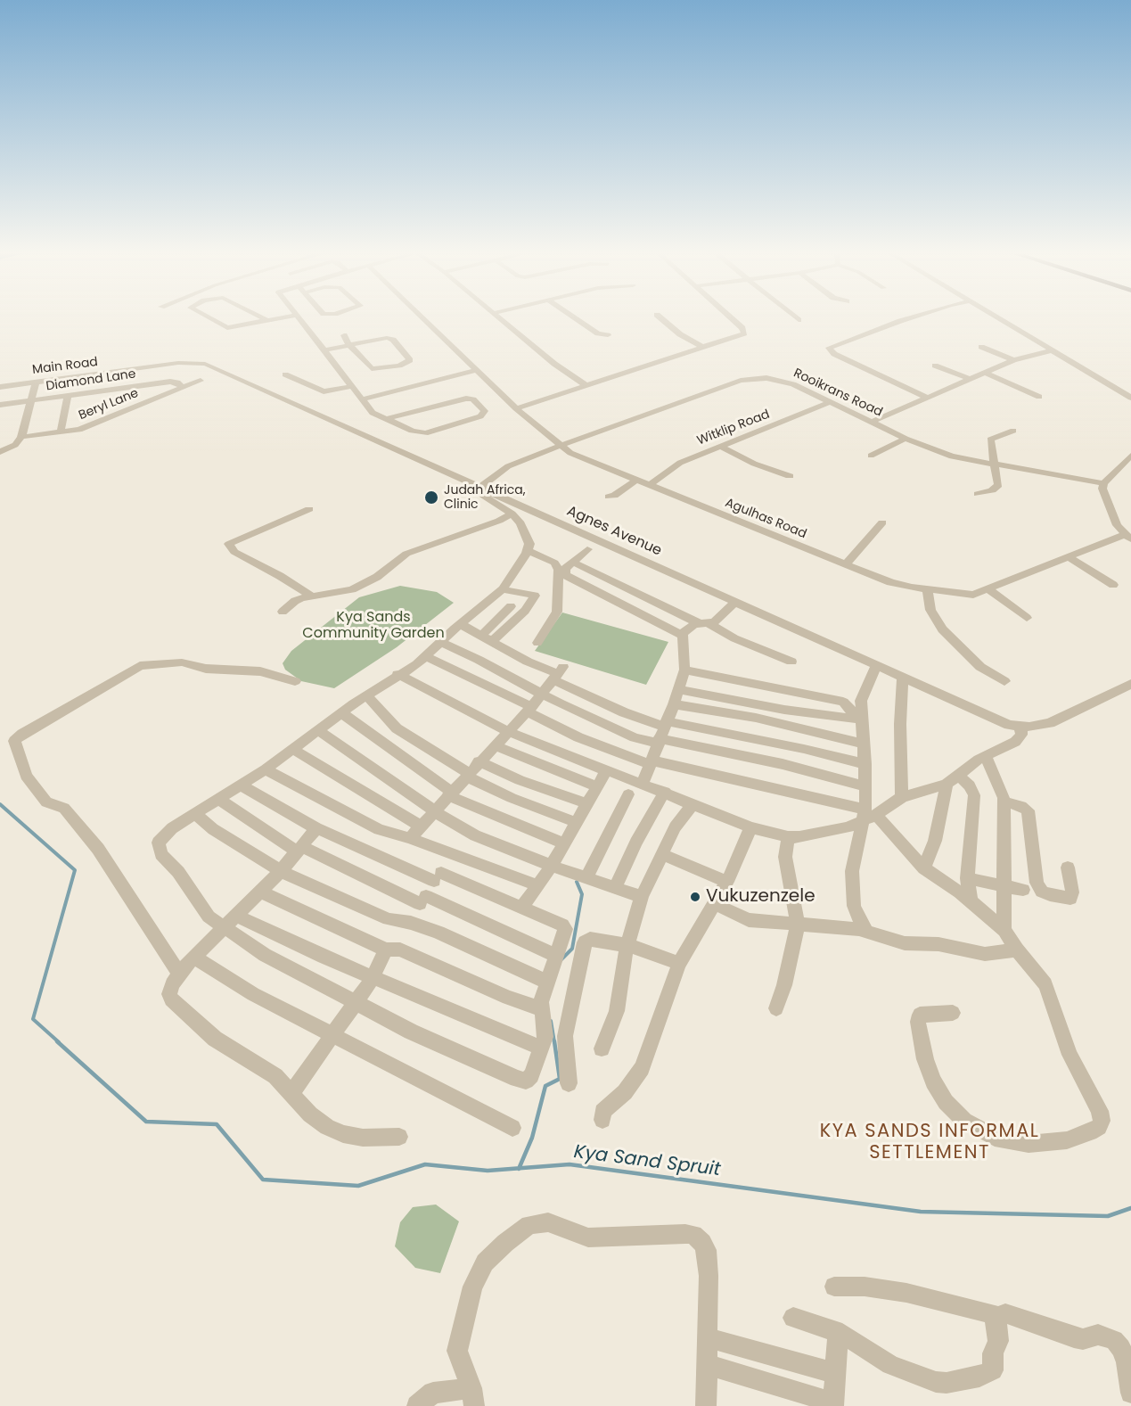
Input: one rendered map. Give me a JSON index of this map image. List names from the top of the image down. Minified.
{"streets":{"street":["Main Road","Diamond Lane","Rooikrans Road","Beryl Lane","Witklip Road","Agulhas Road","Agnes Avenue"]},"crossings":[["Main Road","Agnes Avenue"],["Diamond Lane","Beryl Lane"],["Rooikrans Road","Witklip Road"],["Rooikrans Road","Agulhas Road"],["Rooikrans Road","Agnes Avenue"],["Witklip Road","Agulhas Road"]],"districts":["KYA SANDS INFORMAL SETTLEMENT"],"water":["Kya Sand Spruit"],"parks":["Kya Sands Community Garden"],"places":["Judah Africa, Clinic","Vukuzenzele"]}
